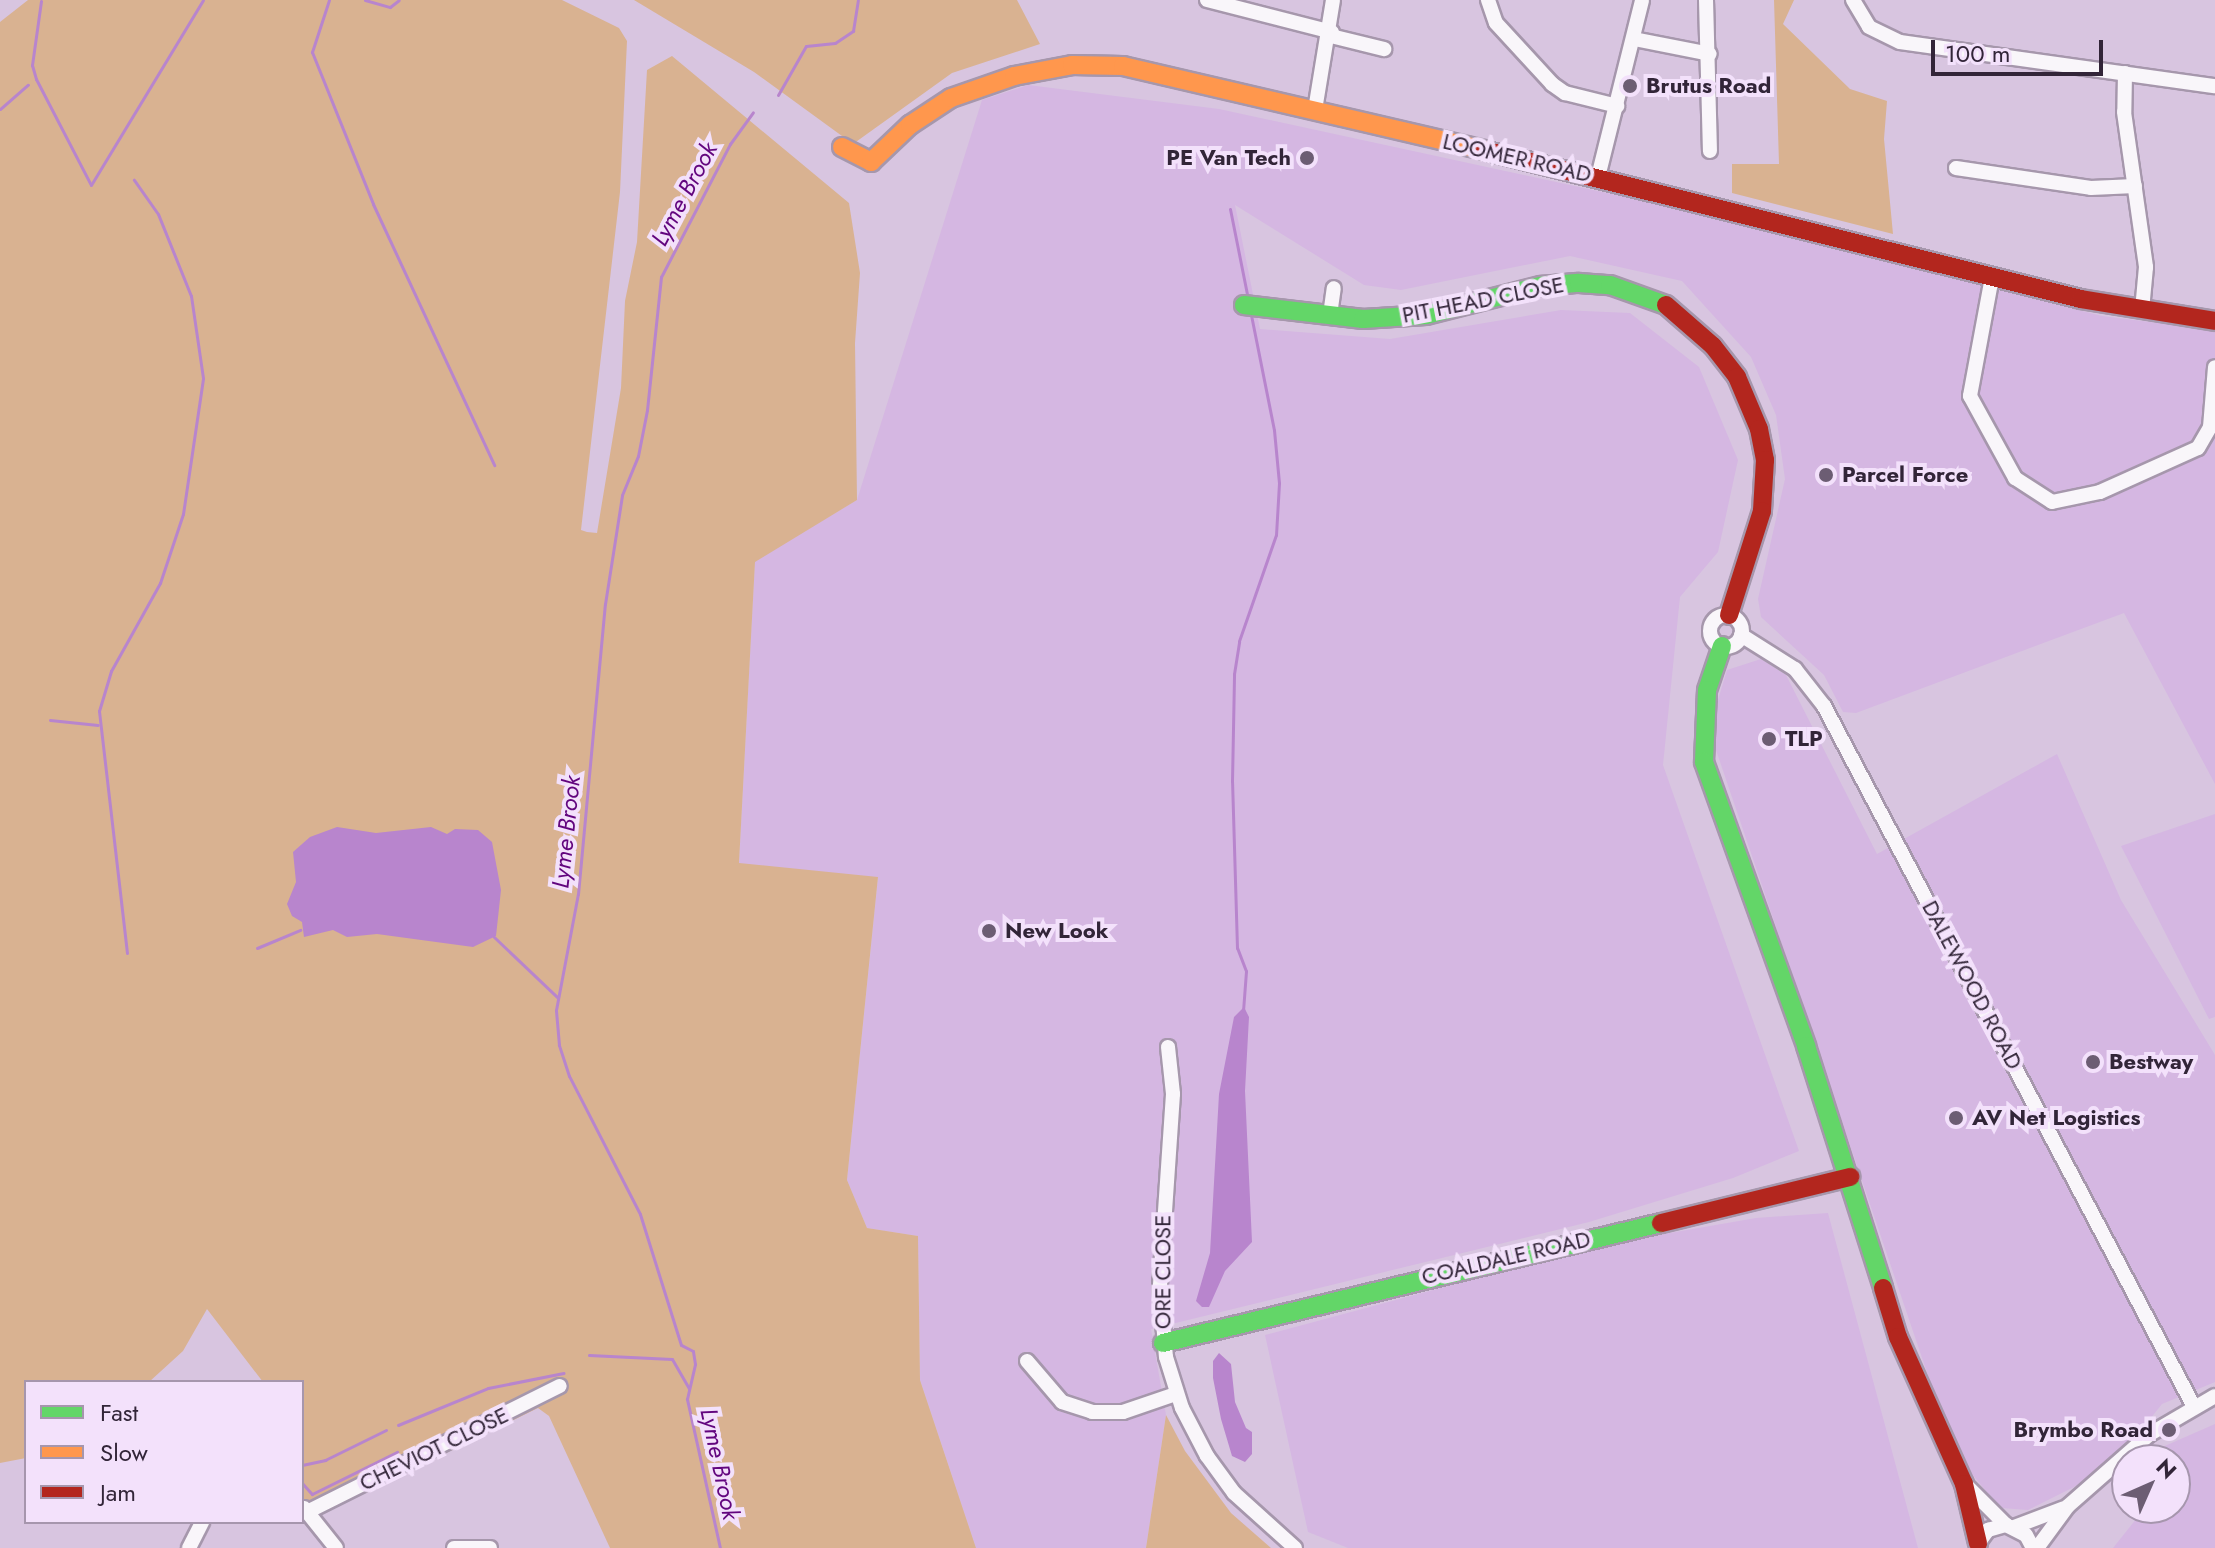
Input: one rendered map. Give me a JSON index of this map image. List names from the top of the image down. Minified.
{"streets":{"street":["LOOMER ROAD","PIT HEAD CLOSE","DALEWOOD ROAD","COALDALE ROAD","ORE CLOSE","CHEVIOT CLOSE"]},"crossings":[["PIT HEAD CLOSE","DALEWOOD ROAD"],["COALDALE ROAD","ORE CLOSE"]],"water":["Lyme Brook"],"places":["Brutus Road","PE Van Tech","Parcel Force","TLP","New Look","Bestway","AV Net Logistics","Brymbo Road"],"legend":["Fast","Slow","Jam"],"scale_bar":"100 m","north":"top right"}
